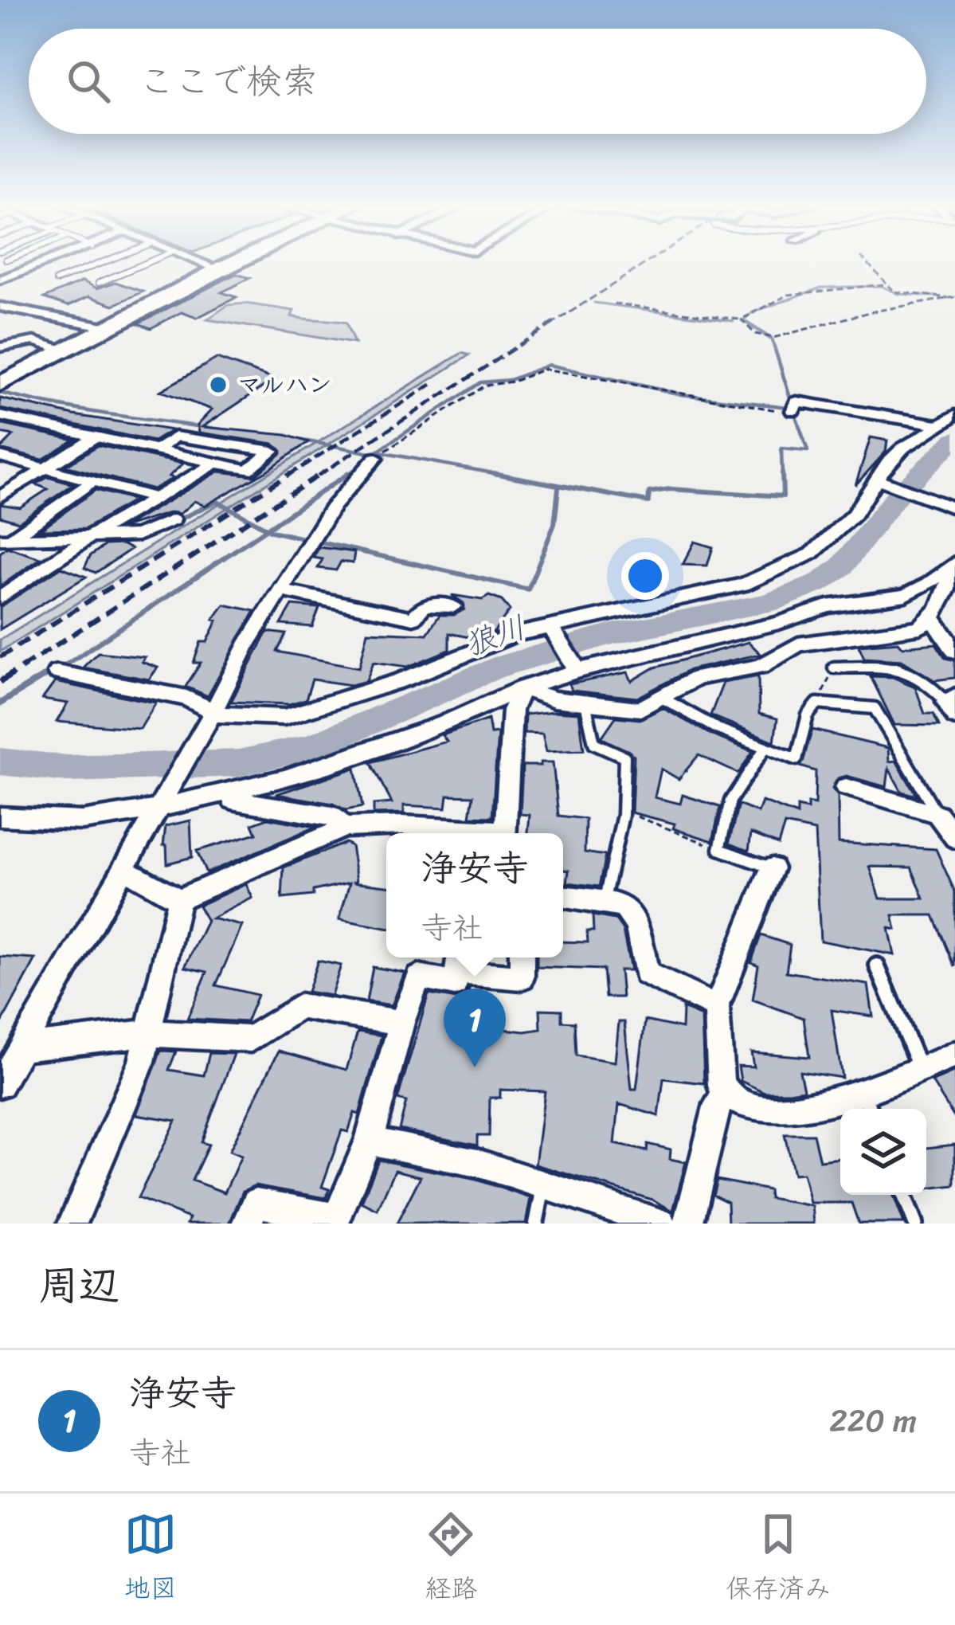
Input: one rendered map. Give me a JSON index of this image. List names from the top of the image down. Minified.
{"water":["狼川"],"places":["マルハン"],"page":{"search":"ここで検索","popup":["浄安寺","寺社"],"pins":"1","heading":"周辺","list":[{"mark":"1","name":"浄安寺","note":"寺社","value":"220 m"}],"nav":["地図","経路","保存済み"]}}
